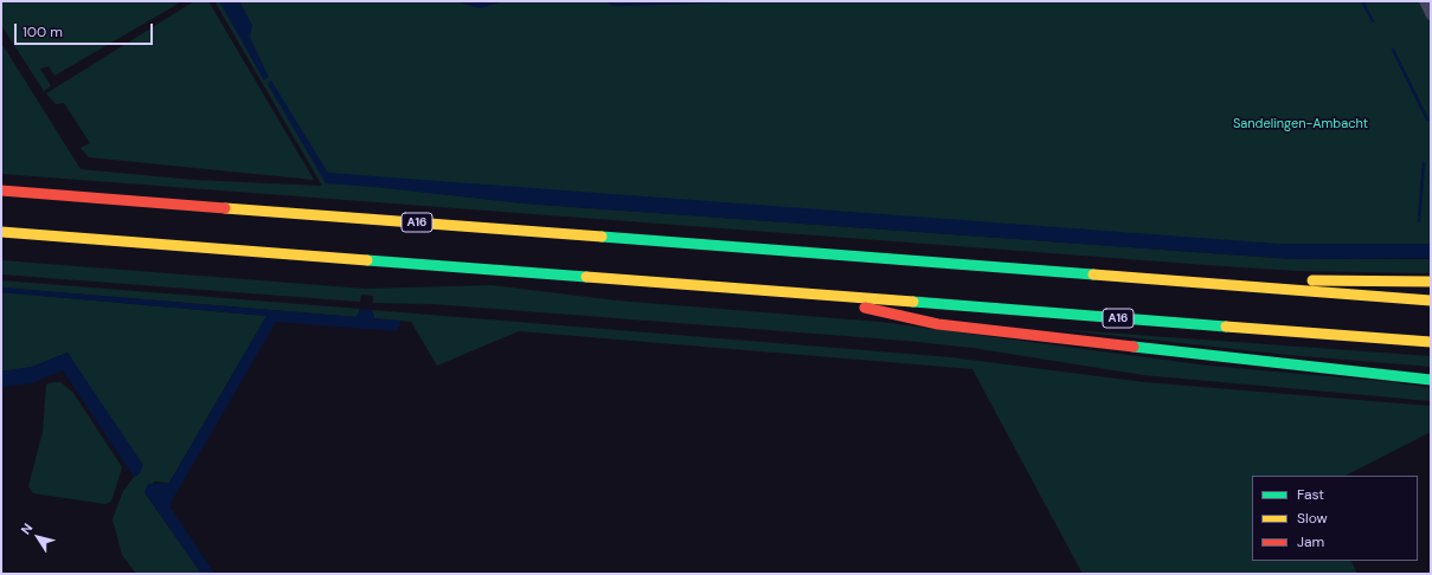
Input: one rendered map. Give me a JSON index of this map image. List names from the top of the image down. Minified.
{"streets":{"highway":["A16"]},"parks":["Sandelingen-Ambacht"],"legend":["Fast","Slow","Jam"],"scale_bar":"100 m","north":"top left"}
